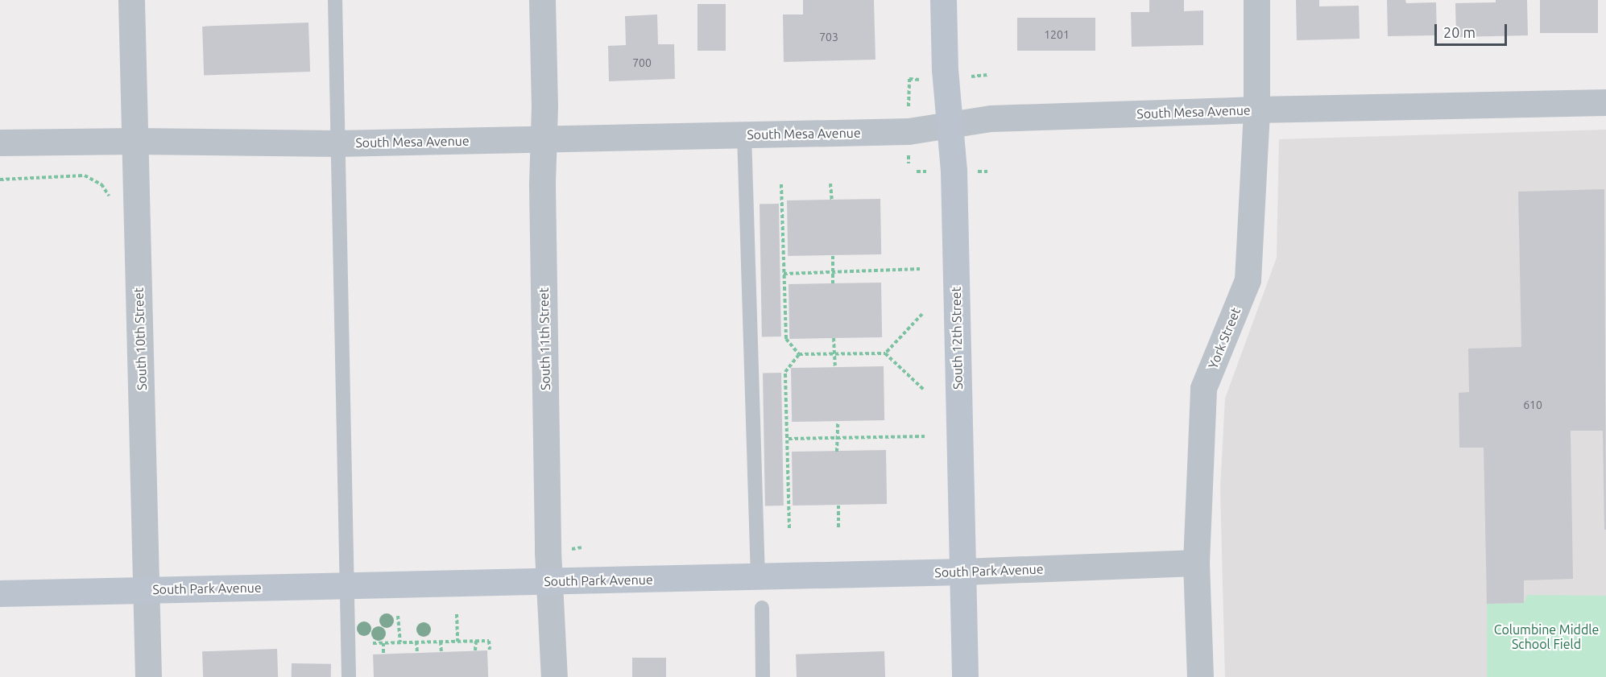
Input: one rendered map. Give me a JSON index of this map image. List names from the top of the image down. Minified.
{"streets":{"street":["South Mesa Avenue","South 12th Street","York Street","South 10th Street","South 11th Street","South Park Avenue"]},"crossings":[["South Mesa Avenue","South 12th Street"],["South Mesa Avenue","York Street"],["South Mesa Avenue","South 10th Street"],["South Mesa Avenue","South 11th Street"],["South 12th Street","South Park Avenue"],["York Street","South Park Avenue"],["South 10th Street","South Park Avenue"],["South 11th Street","South Park Avenue"]],"parks":["Columbine Middle School Field"],"house_numbers":["1201","703","700","610"],"scale_bar":"20 m"}
